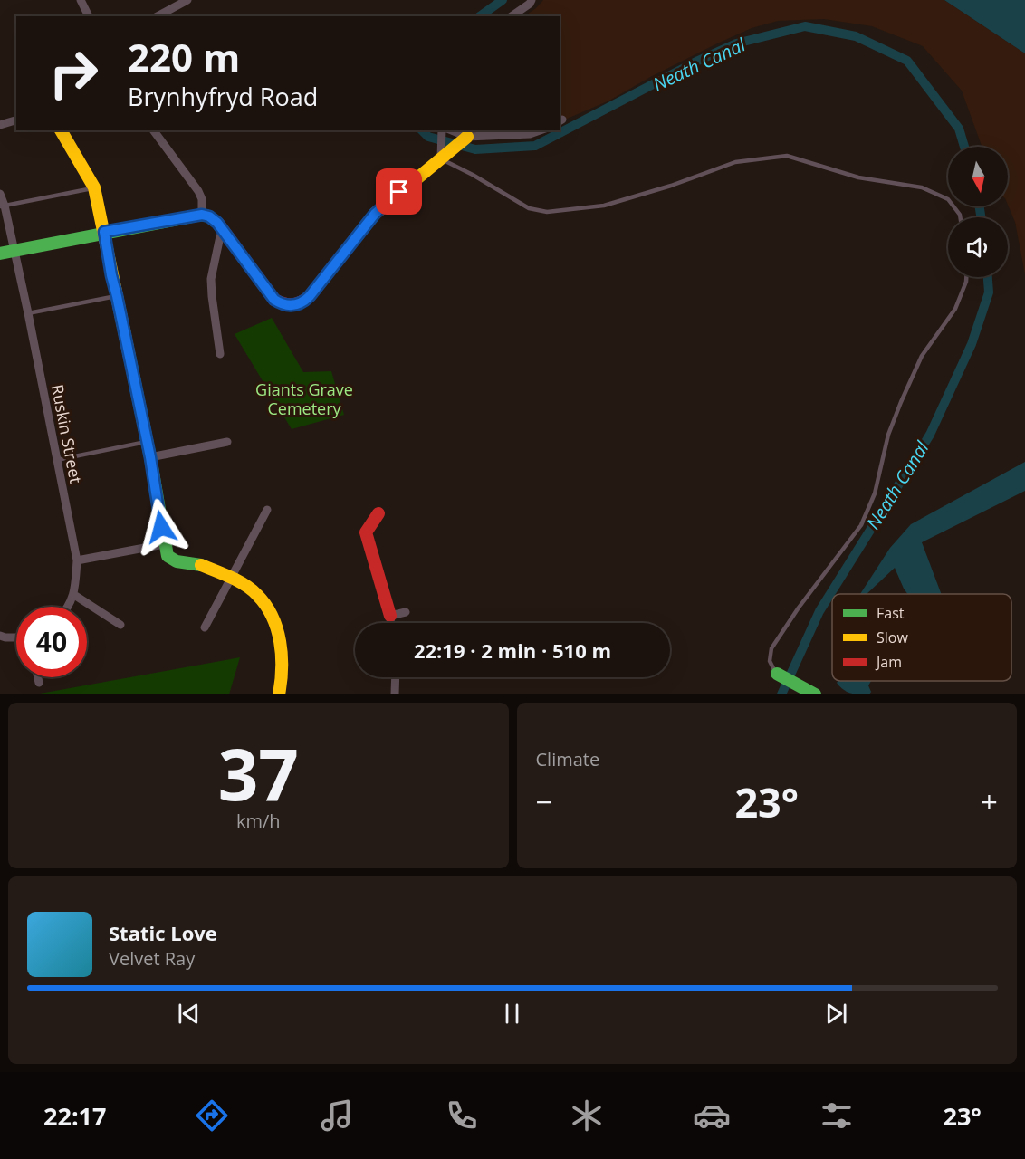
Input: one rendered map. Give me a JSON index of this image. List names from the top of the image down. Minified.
{"streets":{"street":["Ruskin Street"]},"water":["Neath Canal"],"parks":["Giants Grave Cemetery"],"legend":["Fast","Slow","Jam"],"north":"bottom","page":{"turn":["220 m","Brynhyfryd Road"],"limit":"40","trip":"22:19 · 2 min · 510 m","tile":[["37","km/h"],"Climate"],"heat":["−","23°","+"],"song":["Static Love","Velvet Ray"],"tabs":["22:17","23°"]}}
